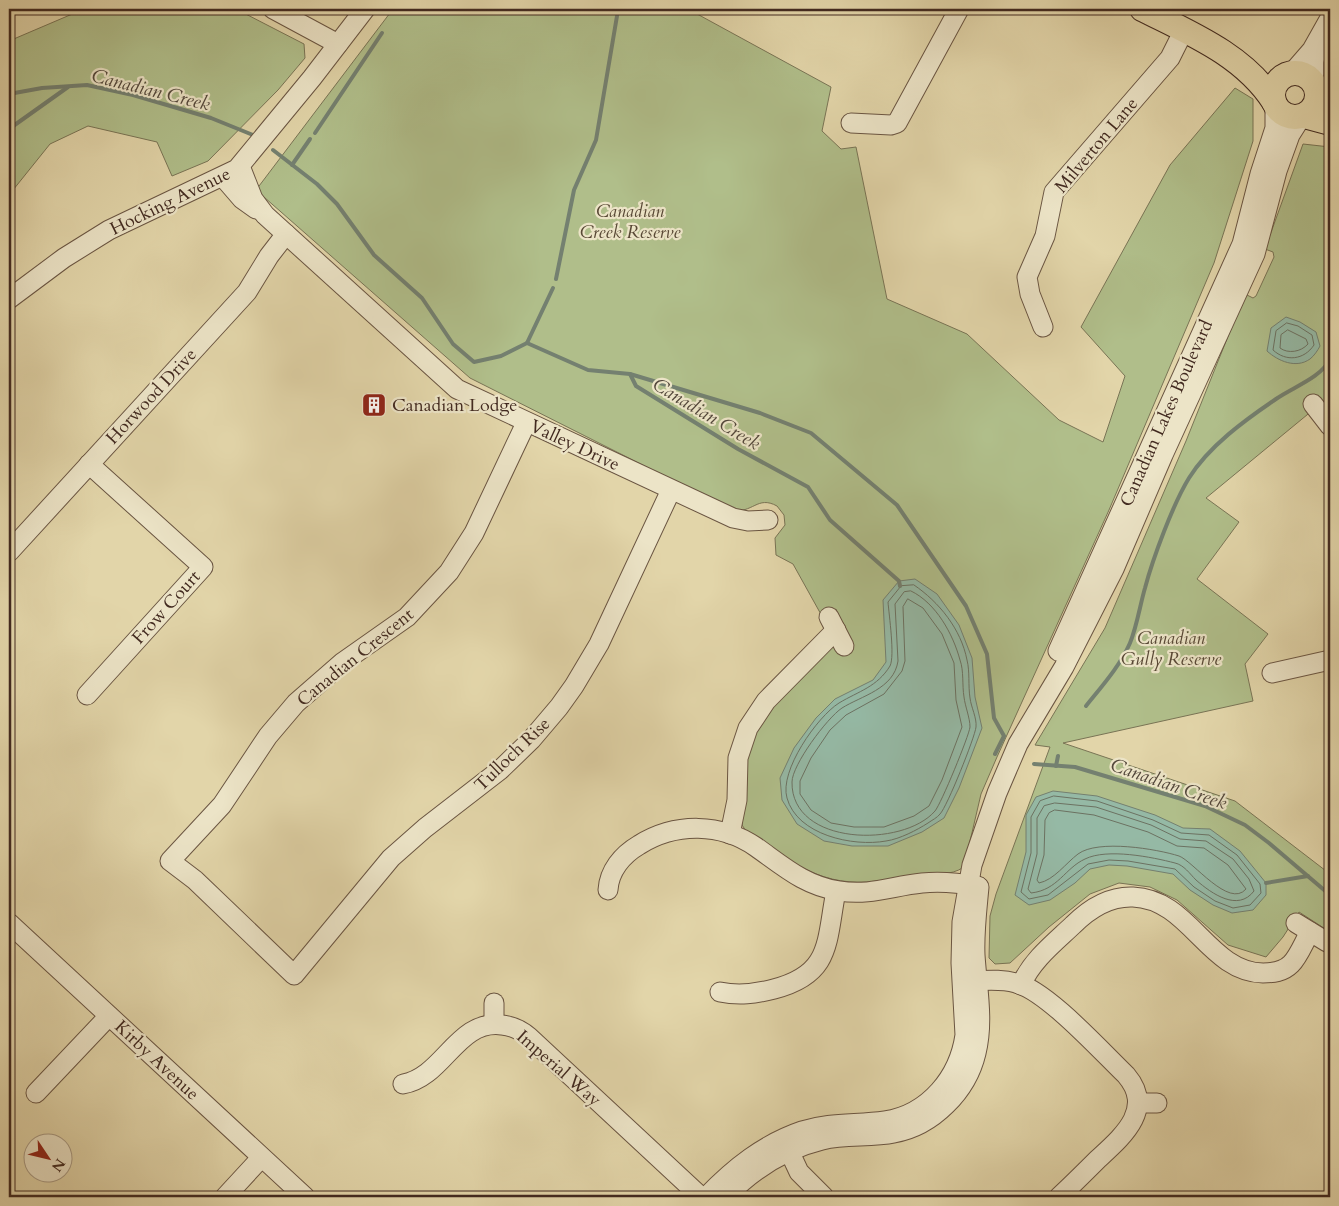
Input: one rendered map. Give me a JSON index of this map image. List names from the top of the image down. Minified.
{"streets":{"street":["Milverton Lane","Hocking Avenue","Horwood Drive","Canadian Lakes Boulevard","Valley Drive","Frow Court","Canadian Crescent","Tulloch Rise","Kirby Avenue","Imperial Way"]},"crossings":[["Hocking Avenue","Valley Drive"],["Horwood Drive","Valley Drive"],["Horwood Drive","Frow Court"],["Valley Drive","Canadian Crescent"],["Valley Drive","Tulloch Rise"],["Canadian Crescent","Tulloch Rise"]],"water":["Canadian Creek"],"parks":["Canadian Creek Reserve","Canadian Gully Reserve"],"places":{"building":["Canadian Lodge"]},"north":"bottom right"}
